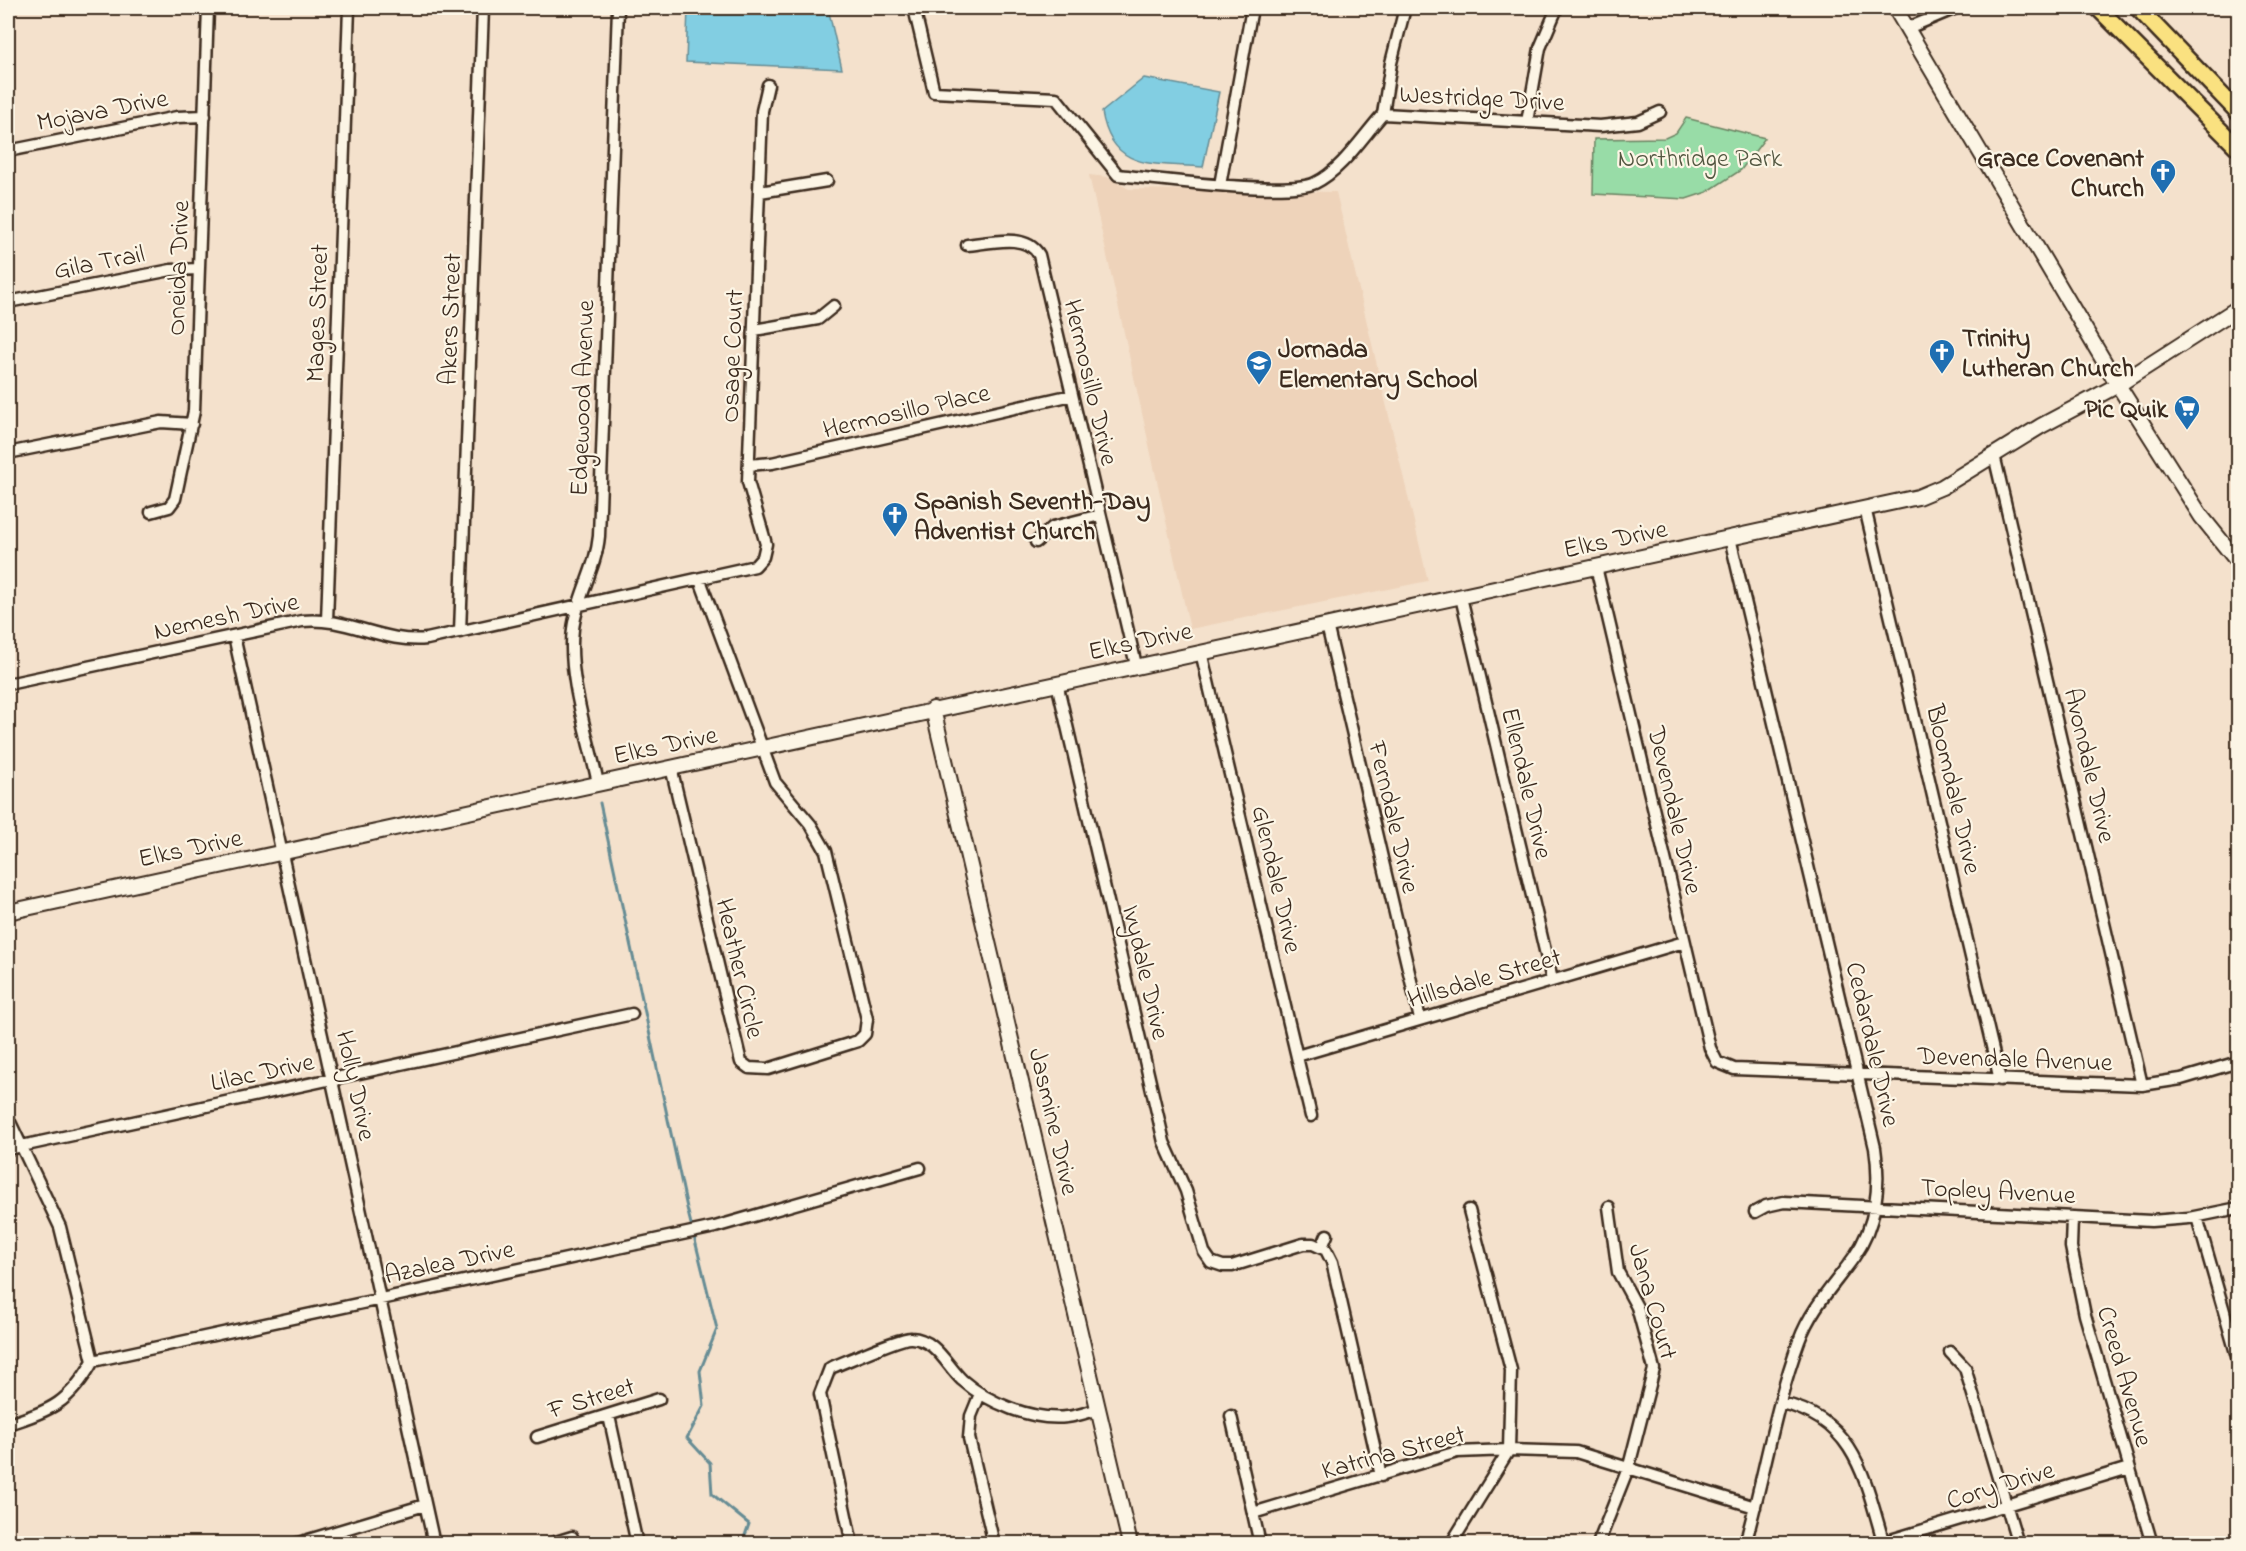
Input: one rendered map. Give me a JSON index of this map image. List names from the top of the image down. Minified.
{"streets":{"main road":["Elks Drive","Jasmine Drive"],"street":["Westridge Drive","Mojava Drive","Gila Trail","Oneida Drive","Mages Street","Akers Street","Osage Court","Hermosillo Drive","Edgewood Avenue","Hermosillo Place","Nemesh Drive","Avondale Drive","Ellendale Drive","Bloomdale Drive","Devendale Drive","Ferndale Drive","Glendale Drive","Heather Circle","Ivydale Drive","Hillsdale Street","Cedardale Drive","Devendale Avenue","Lilac Drive","Holly Drive","Topley Avenue","Azalea Drive","Jana Court","Creed Avenue","F Street","Katrina Street","Cory Drive"]},"crossings":[["Mojava Drive","Oneida Drive"],["Gila Trail","Oneida Drive"],["Mages Street","Nemesh Drive"],["Akers Street","Nemesh Drive"],["Osage Court","Hermosillo Place"],["Osage Court","Nemesh Drive"],["Osage Court","Heather Circle"],["Hermosillo Drive","Hermosillo Place"],["Hermosillo Drive","Elks Drive"],["Edgewood Avenue","Elks Drive"],["Edgewood Avenue","Nemesh Drive"],["Elks Drive","Avondale Drive"],["Elks Drive","Ellendale Drive"],["Elks Drive","Bloomdale Drive"],["Elks Drive","Devendale Drive"],["Elks Drive","Ferndale Drive"],["Elks Drive","Glendale Drive"],["Elks Drive","Heather Circle"],["Elks Drive","Ivydale Drive"],["Elks Drive","Cedardale Drive"],["Elks Drive","Holly Drive"],["Elks Drive","Jasmine Drive"],["Nemesh Drive","Heather Circle"],["Nemesh Drive","Holly Drive"],["Avondale Drive","Devendale Avenue"],["Ellendale Drive","Hillsdale Street"],["Bloomdale Drive","Devendale Avenue"],["Devendale Drive","Hillsdale Street"],["Devendale Drive","Devendale Avenue"],["Ferndale Drive","Hillsdale Street"],["Glendale Drive","Hillsdale Street"],["Cedardale Drive","Devendale Avenue"],["Cedardale Drive","Topley Avenue"],["Cedardale Drive","Katrina Street"],["Lilac Drive","Holly Drive"],["Holly Drive","Azalea Drive"],["Topley Avenue","Creed Avenue"],["Jana Court","Katrina Street"],["Creed Avenue","Cory Drive"]],"parks":["Northridge Park"],"places":{"church":["Grace Covenant Church","Trinity Lutheran Church","Spanish Seventh-Day Adventist Church"],"school or university":["Jornada Elementary School"],"supermarket":["Pic Quik"]}}
